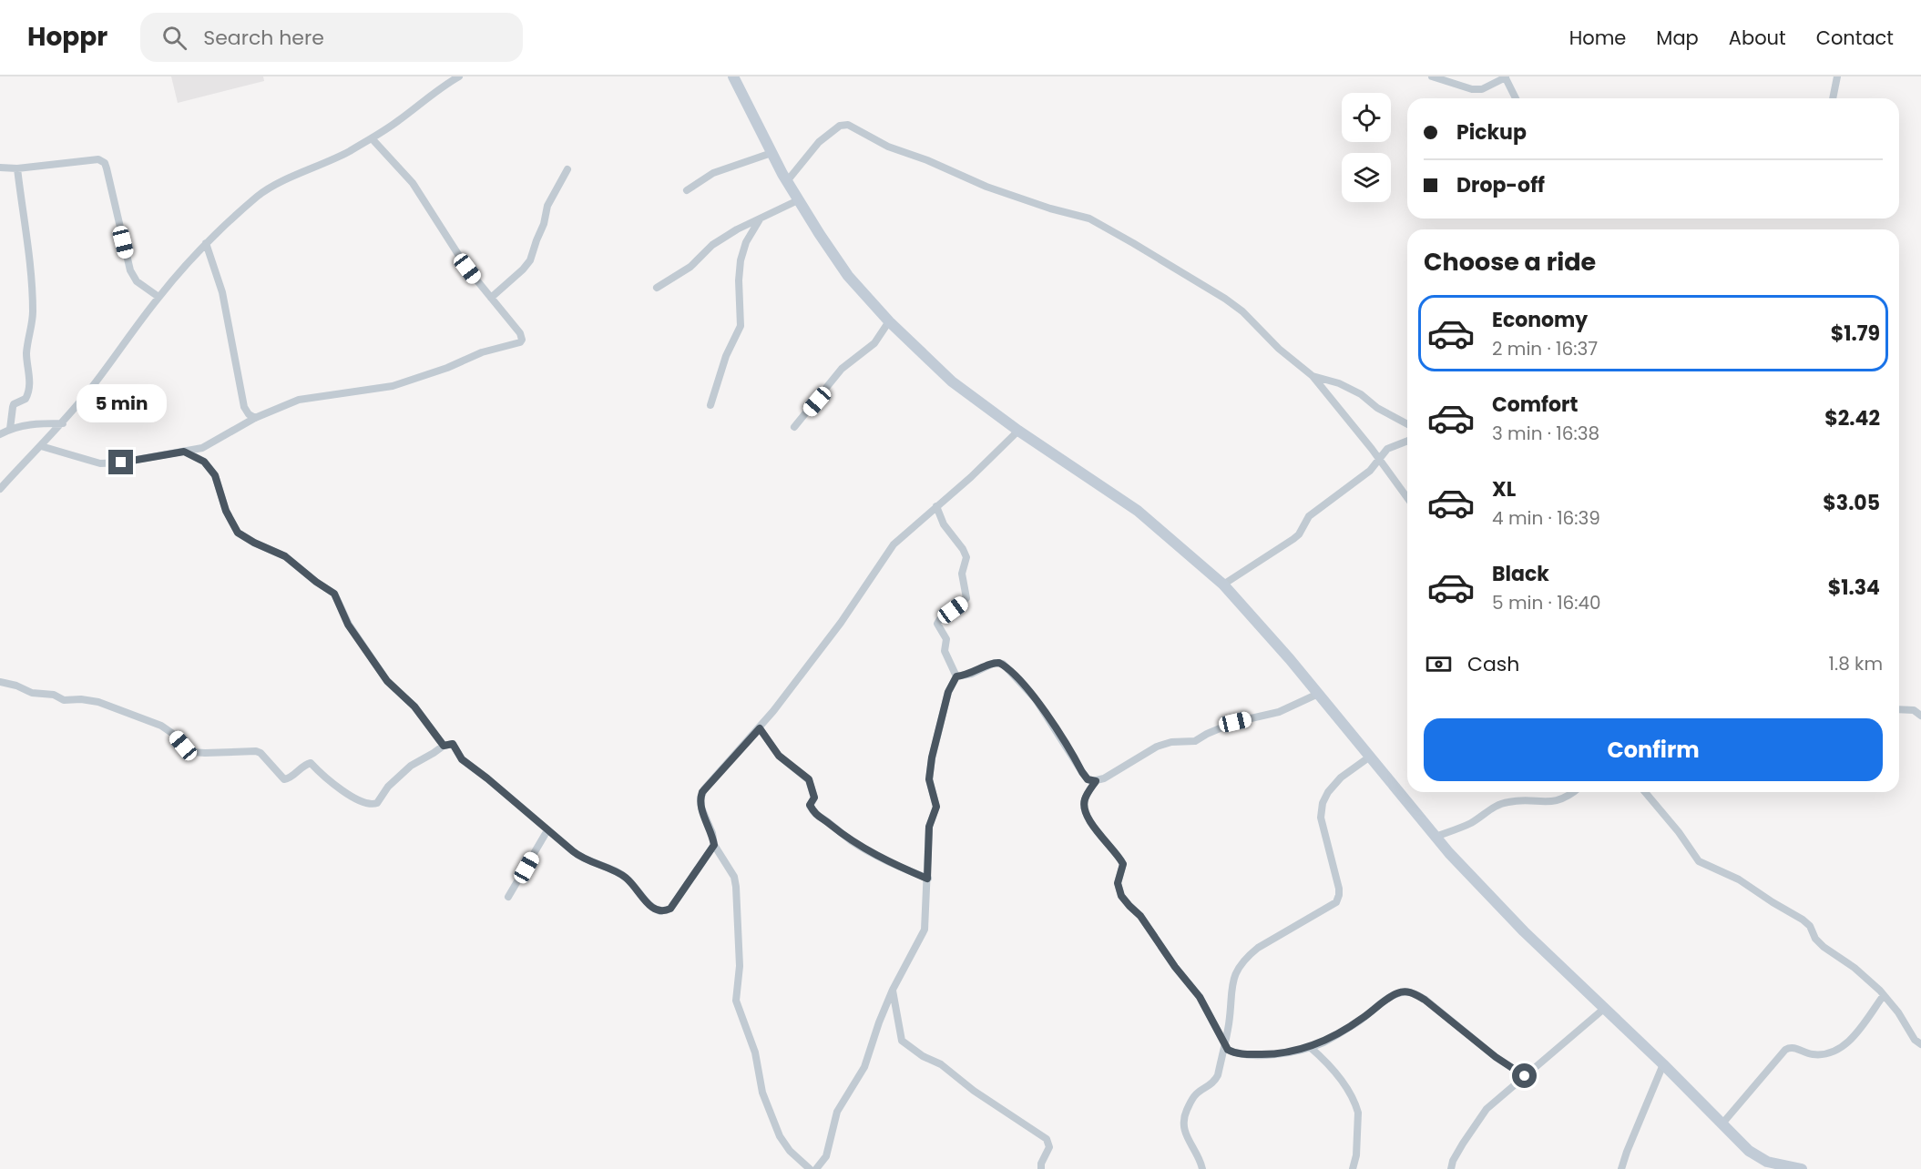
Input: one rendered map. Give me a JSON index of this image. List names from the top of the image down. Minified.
{"page":{"header":"Hoppr","search":"Search here","nav":["Home","Map","About","Contact"],"banner":["Pickup","Drop-off"],"heading":"Choose a ride","list":[{"name":"Economy","note":"2 min · 16:37","value":"$1.79"},{"name":"Comfort","note":"3 min · 16:38","value":"$2.42"},{"name":"XL","note":"4 min · 16:39","value":"$3.05"},{"name":"Black","note":"5 min · 16:40","value":"$1.34"}],"bubble":"5 min","pay":["Cash","1.8 km"],"buttons":"Confirm"}}
